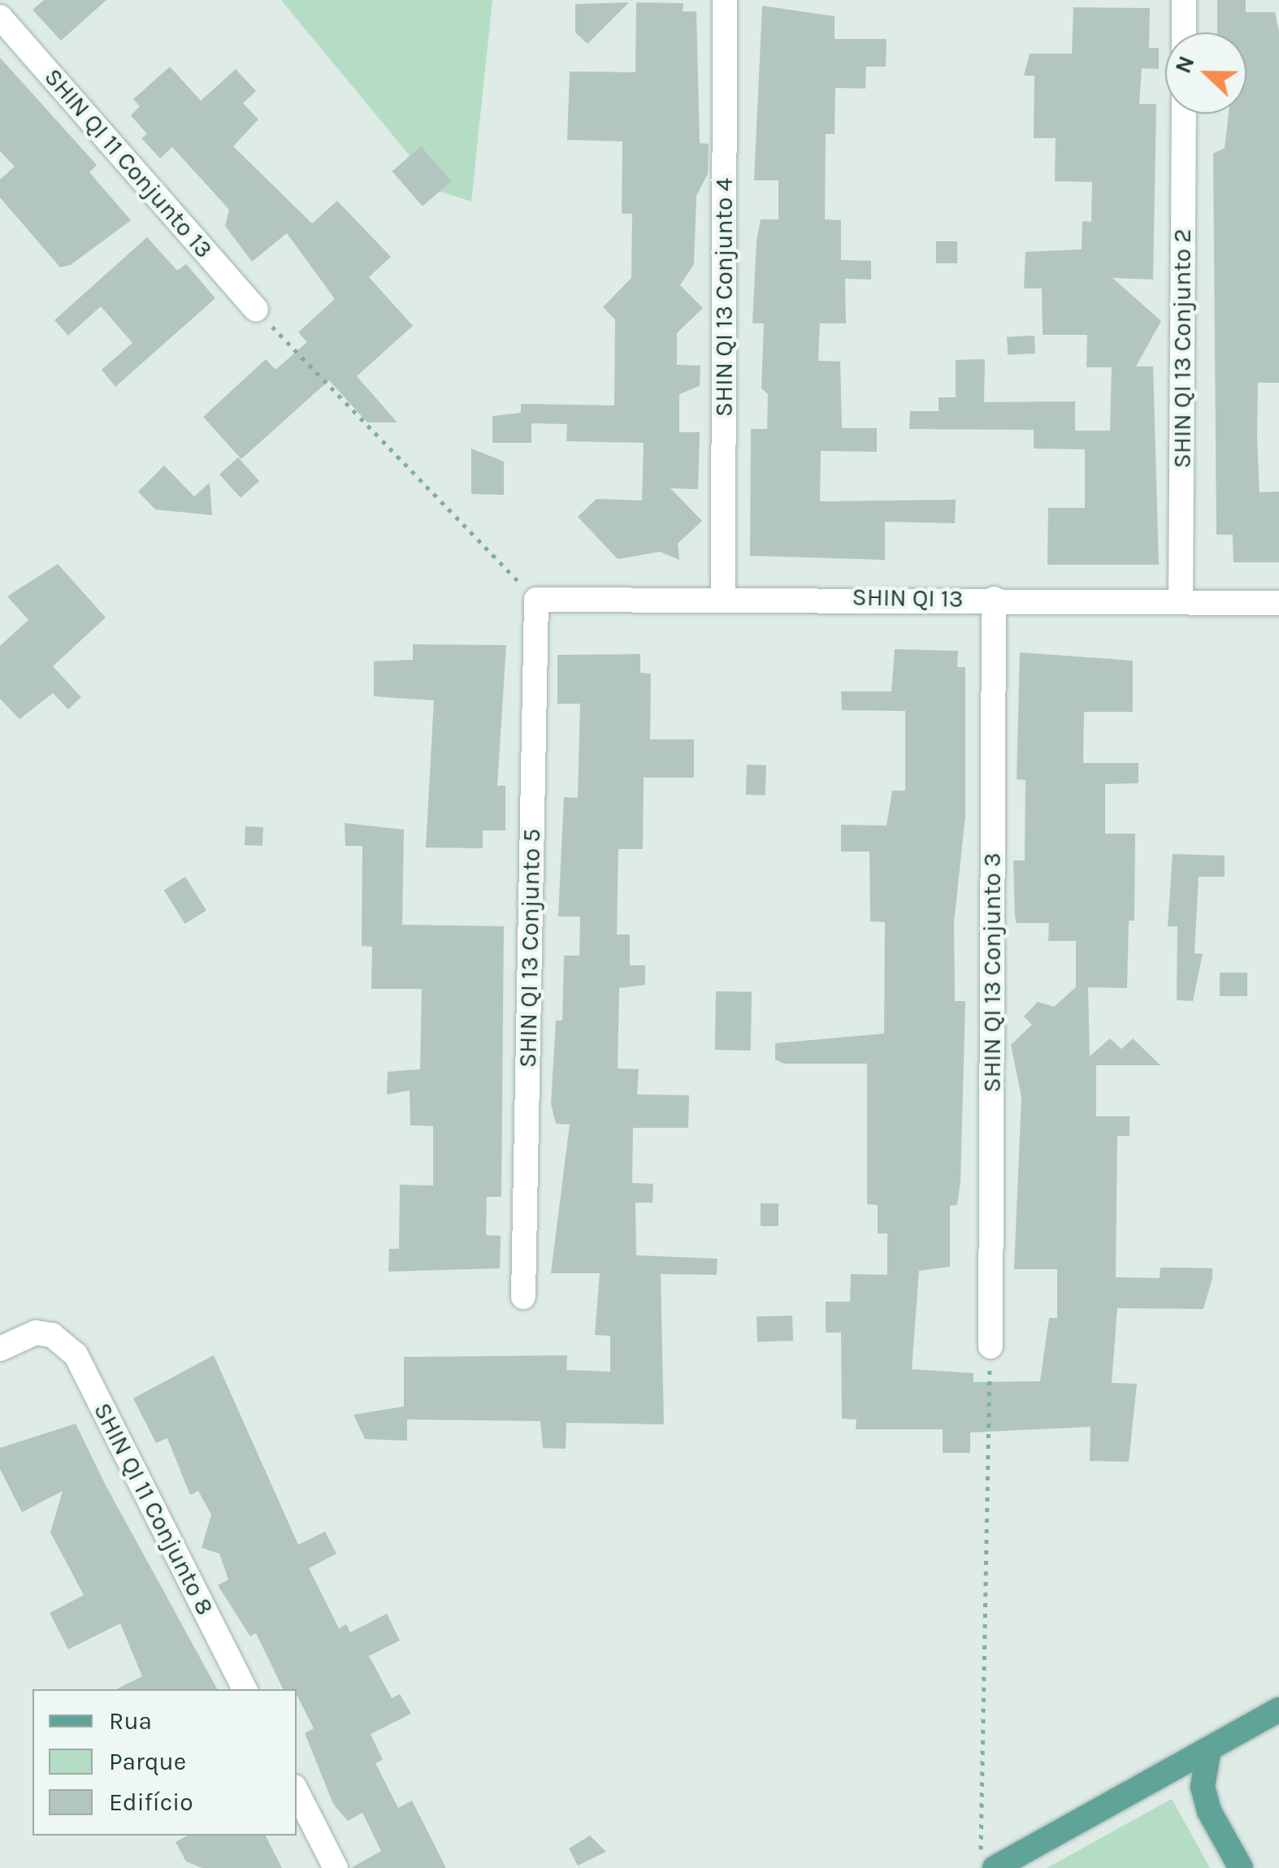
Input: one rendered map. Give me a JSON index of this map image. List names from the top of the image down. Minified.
{"streets":{"street":["SHIN QI 11 Conjunto 13","SHIN QI 13 Conjunto 4","SHIN QI 13 Conjunto 2","SHIN QI 13","SHIN QI 13 Conjunto 5","SHIN QI 13 Conjunto 3","SHIN QI 11 Conjunto 8"]},"crossings":[["SHIN QI 13 Conjunto 4","SHIN QI 13"],["SHIN QI 13 Conjunto 2","SHIN QI 13"],["SHIN QI 13","SHIN QI 13 Conjunto 5"],["SHIN QI 13","SHIN QI 13 Conjunto 3"]],"legend":["Rua","Parque","Edifício"],"north":"left"}
